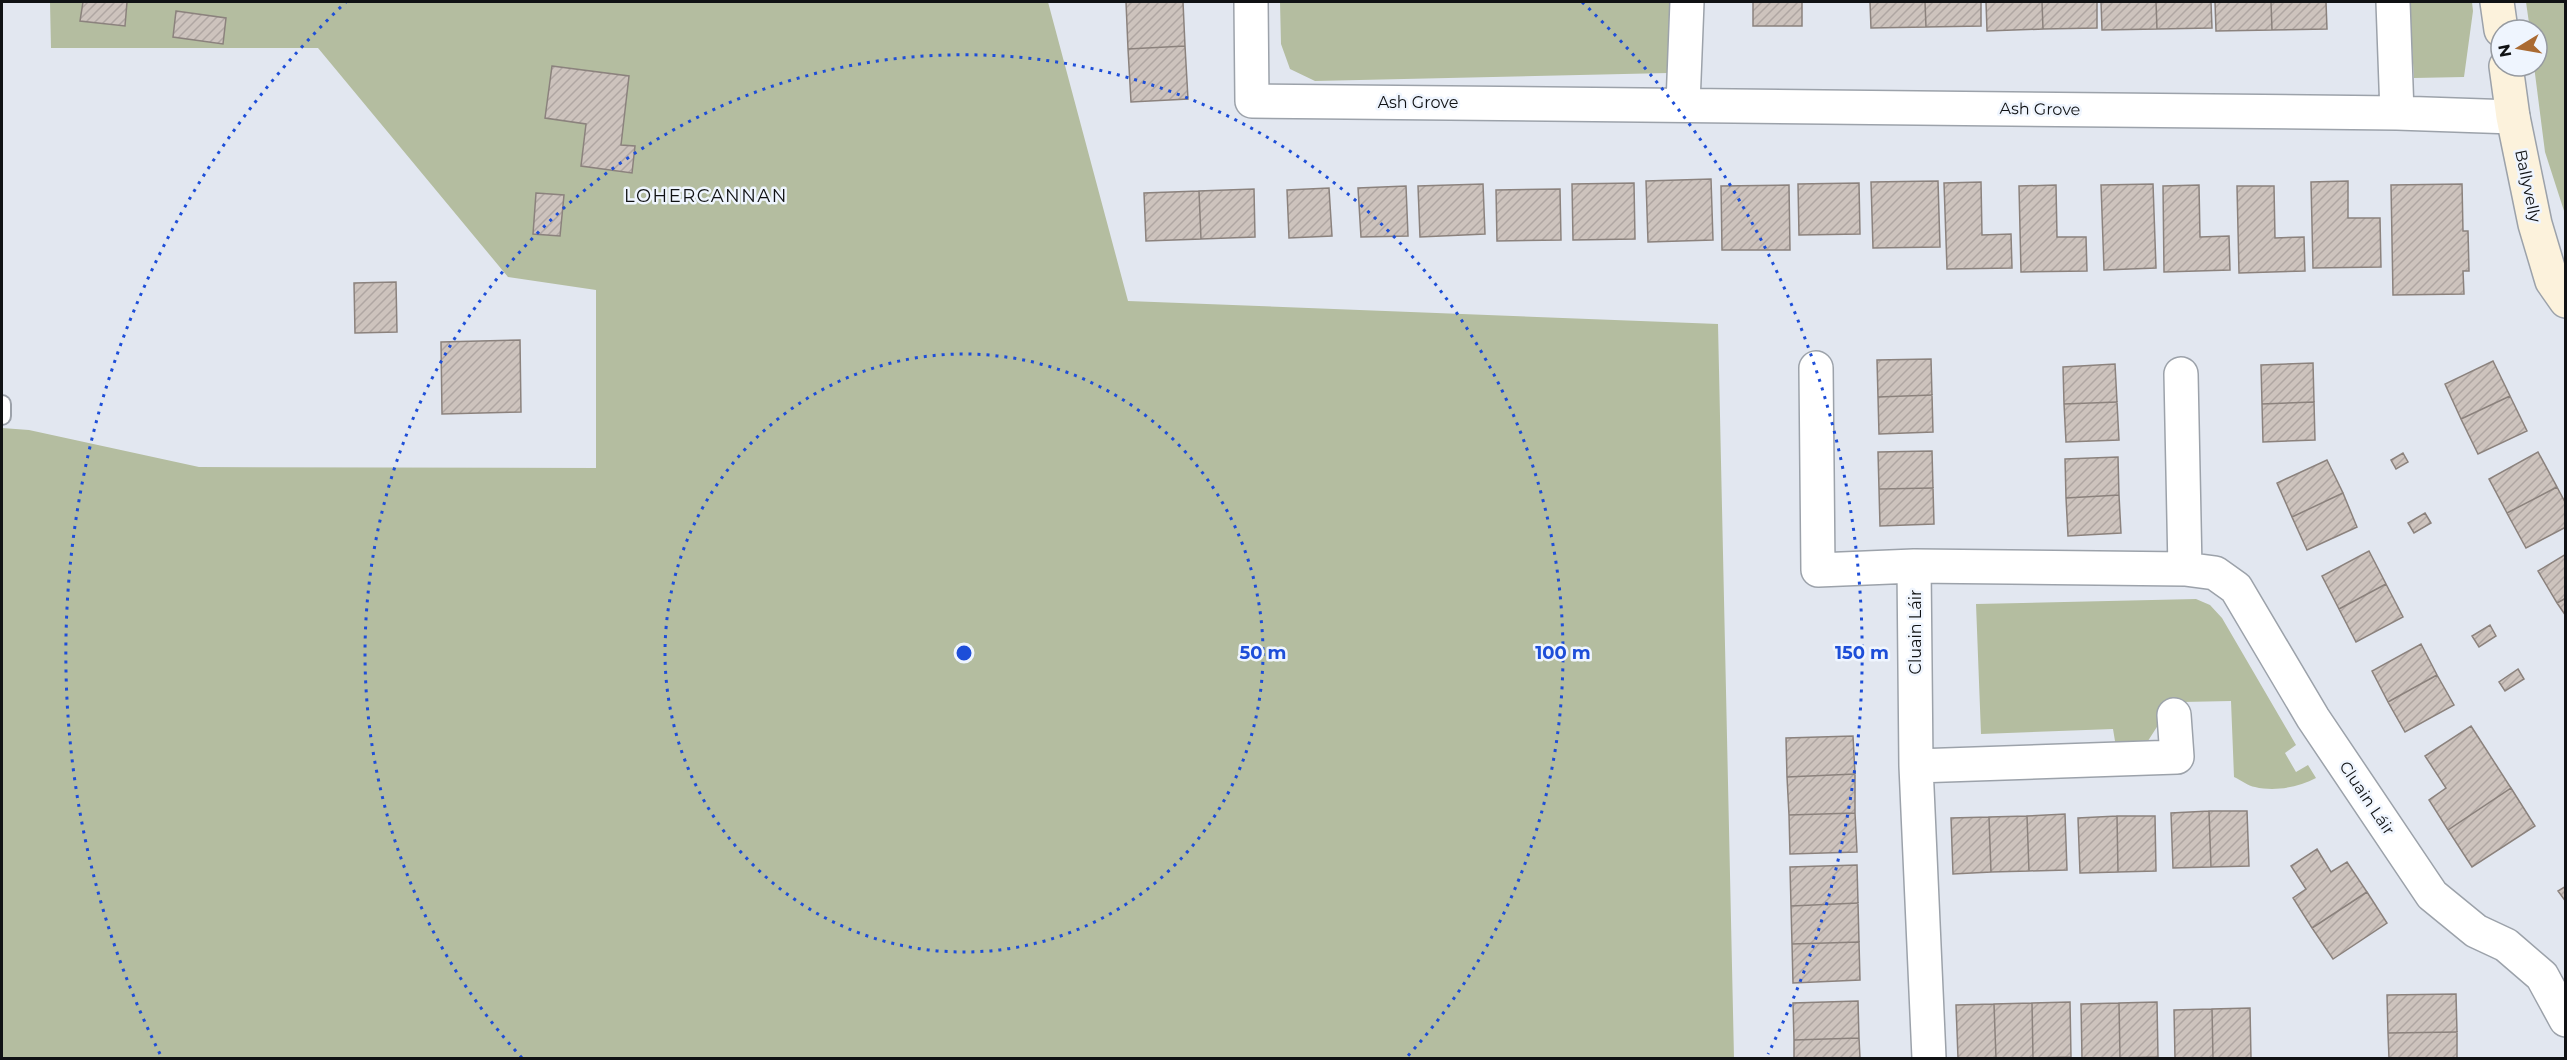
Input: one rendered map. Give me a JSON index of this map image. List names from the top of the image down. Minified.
{"streets":{"street":["Ash Grove","Ballyvelly","Cluain Láir"]},"crossings":[["Ash Grove","Ballyvelly"]],"districts":["LOHERCANNAN"],"north":"left","rings":["50 m","100 m","150 m"]}
